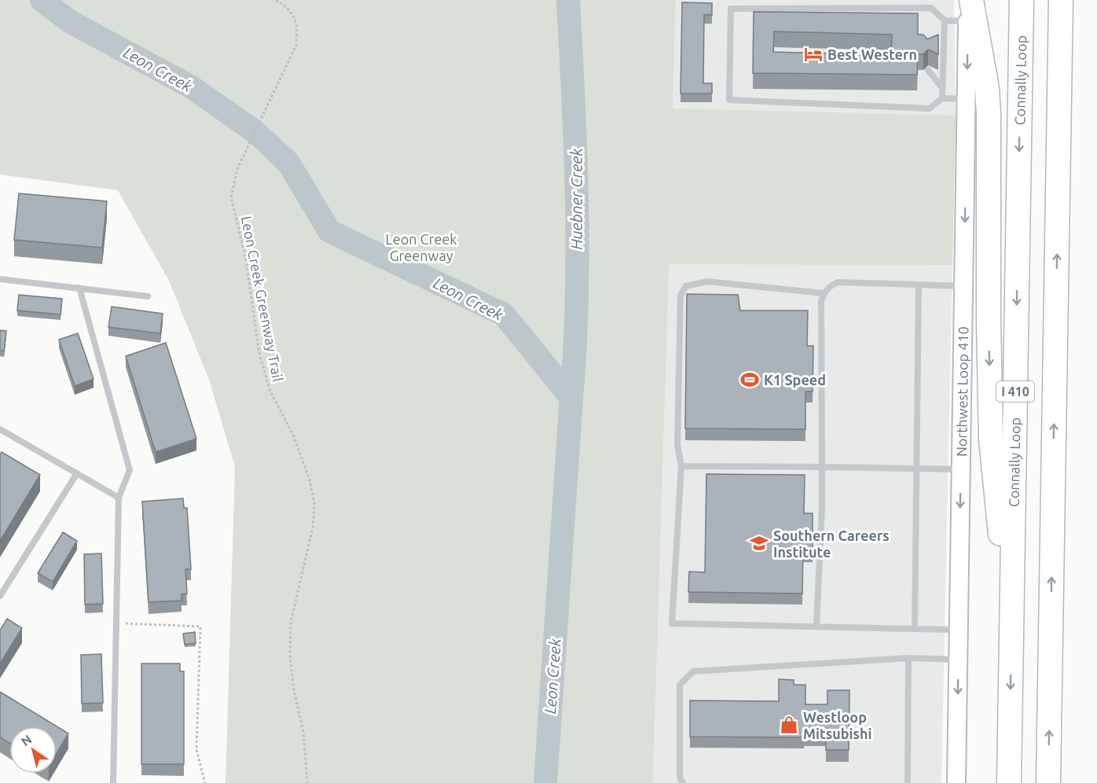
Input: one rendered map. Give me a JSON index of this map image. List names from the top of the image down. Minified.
{"streets":{"highway":["Connally Loop","I 410"],"main road":["Northwest Loop 410"],"path":["Leon Creek Greenway Trail"]},"one_way":["Northwest Loop 410"],"water":["Leon Creek","Huebner Creek"],"parks":["Leon Creek Greenway"],"places":{"hotel":["Best Western"],"sports":["K1 Speed"],"school or university":["Southern Careers Institute"],"shop":["Westloop Mitsubishi"]},"north":"top left"}
